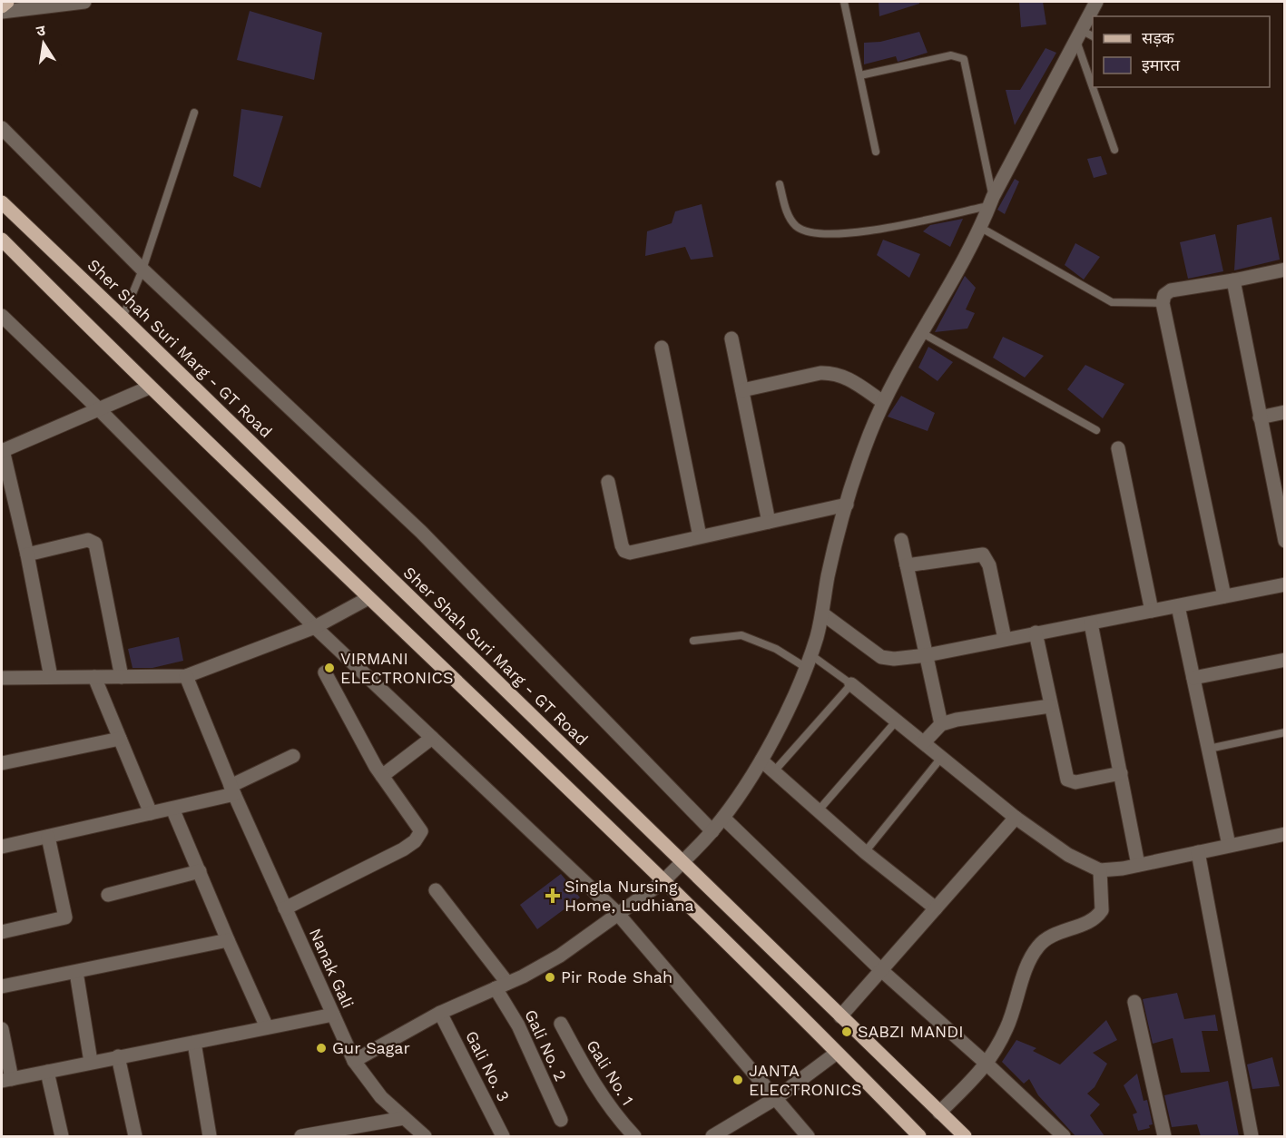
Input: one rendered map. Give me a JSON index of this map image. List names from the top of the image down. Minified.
{"streets":{"main road":["Sher Shah Suri Marg - GT Road"],"street":["Nanak Gali","Gali No. 2","Gali No. 3","Gali No. 1"]},"places":{"other":["VIRMANI ELECTRONICS","Pir Rode Shah","SABZI MANDI","Gur Sagar","JANTA ELECTRONICS"],"health":["Singla Nursing Home, Ludhiana"]},"legend":["सड़क","इमारत"],"north":"top"}
